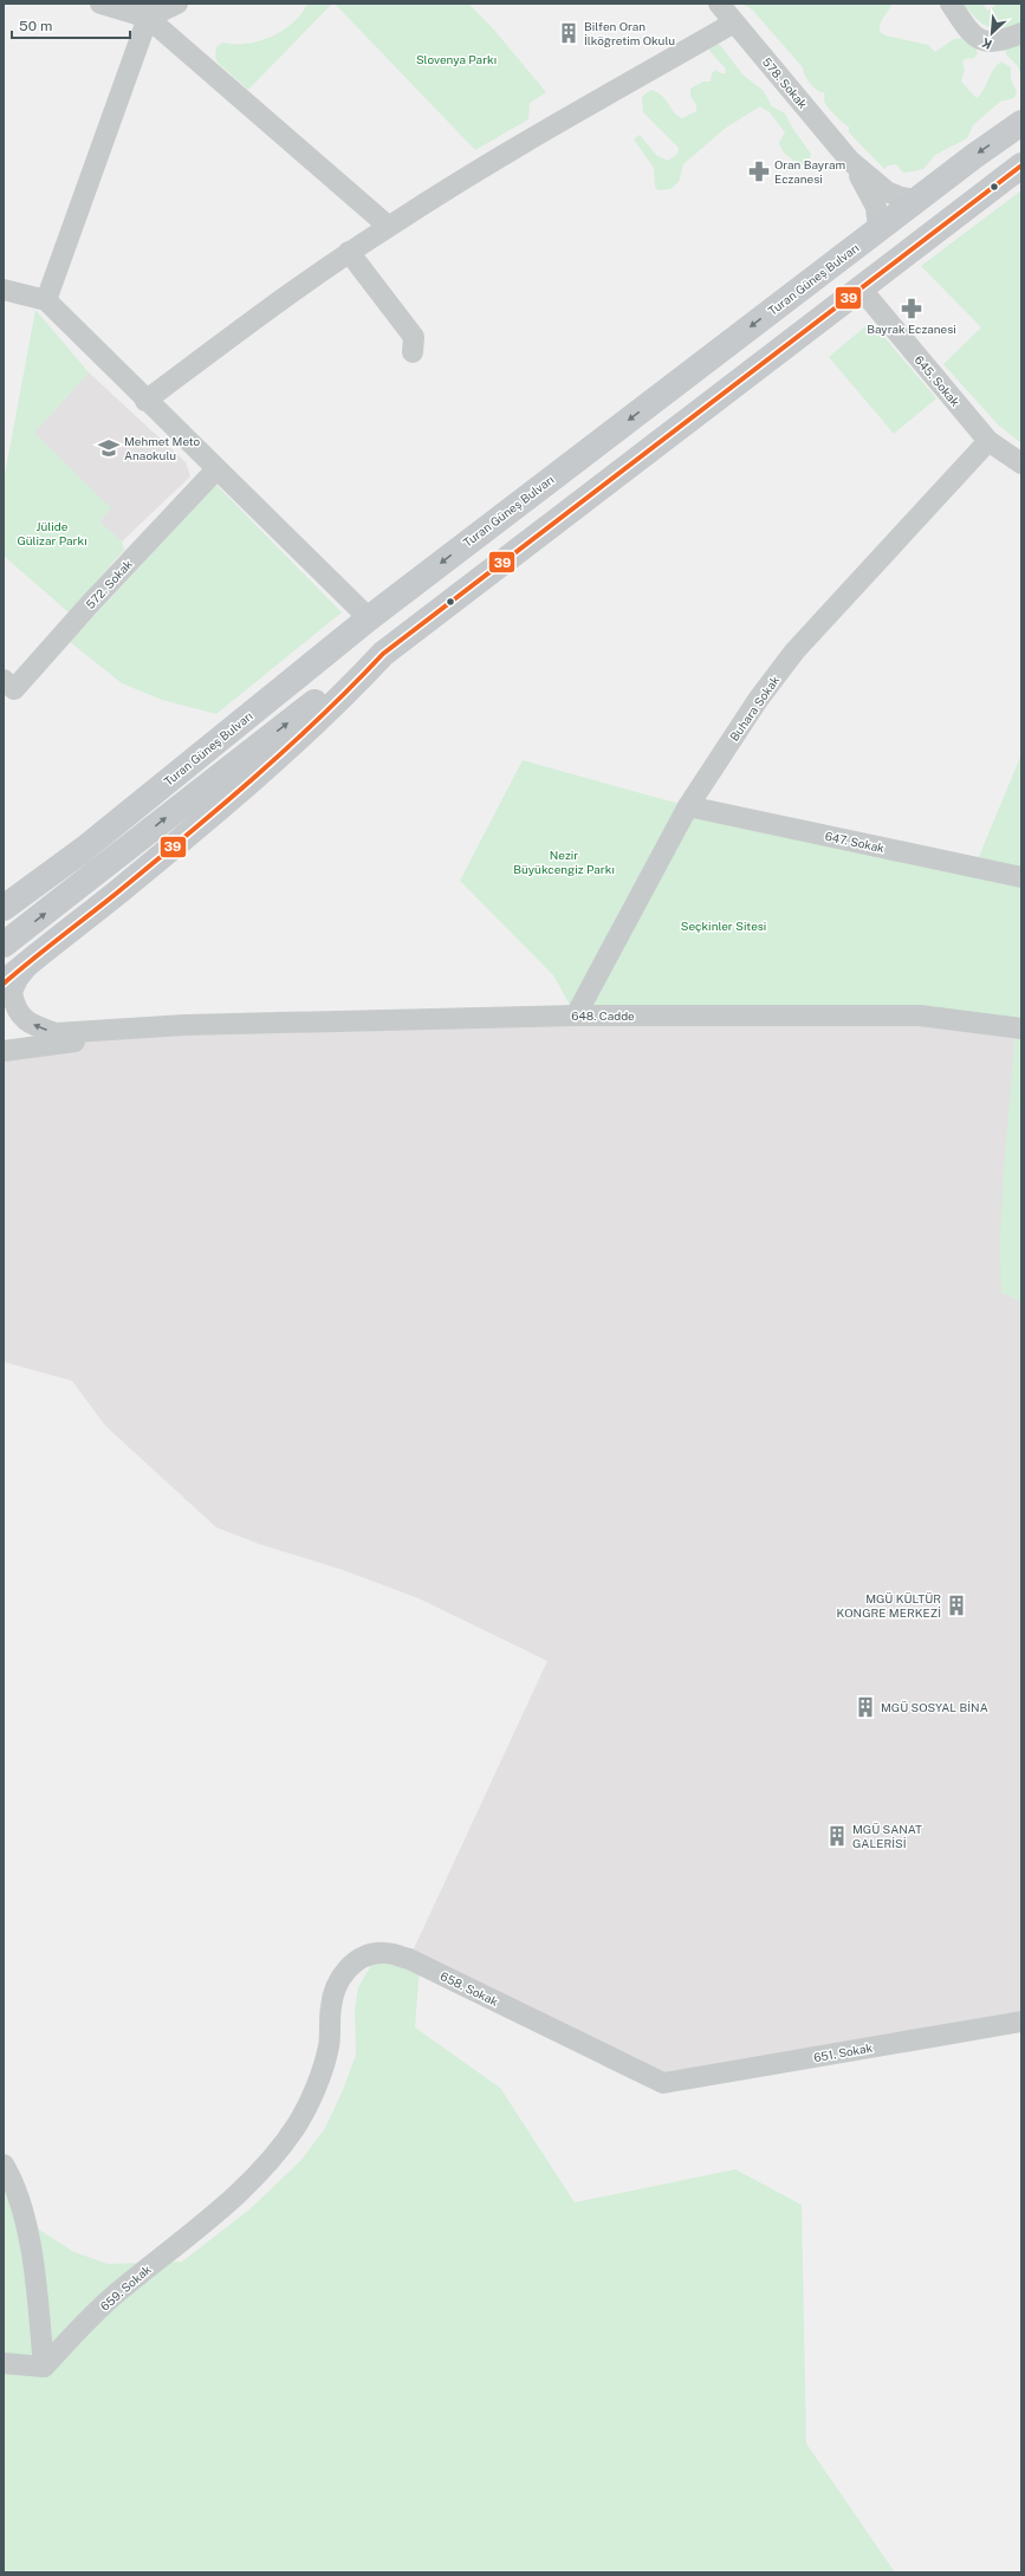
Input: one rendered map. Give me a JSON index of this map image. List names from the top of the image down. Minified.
{"streets":{"main road":["Turan Güneş Bulvarı"],"street":["578. Sokak","645. Sokak","572. Sokak","Buhara Sokak","647. Sokak","648. Cadde","658. Sokak","651. Sokak","659. Sokak"]},"crossings":[["645. Sokak","Buhara Sokak"],["Buhara Sokak","647. Sokak"],["Buhara Sokak","648. Cadde"],["658. Sokak","651. Sokak"],["658. Sokak","659. Sokak"]],"parks":["Slovenya Parkı","Jülide Gülizar Parkı","Nezir Büyükcengiz Parkı","Seçkinler Sitesi"],"places":{"building":["Bilfen Oran İlköğretim Okulu","MGÜ KÜLTÜR KONGRE MERKEZİ","MGÜ SOSYAL BİNA","MGÜ SANAT GALERİSİ"],"pharmacy":["Oran Bayram Eczanesi","Bayrak Eczanesi"],"school or university":["Mehmet Meto Anaokulu"]},"lines":["transit line 39"],"scale_bar":"50 m","north":"bottom left"}
